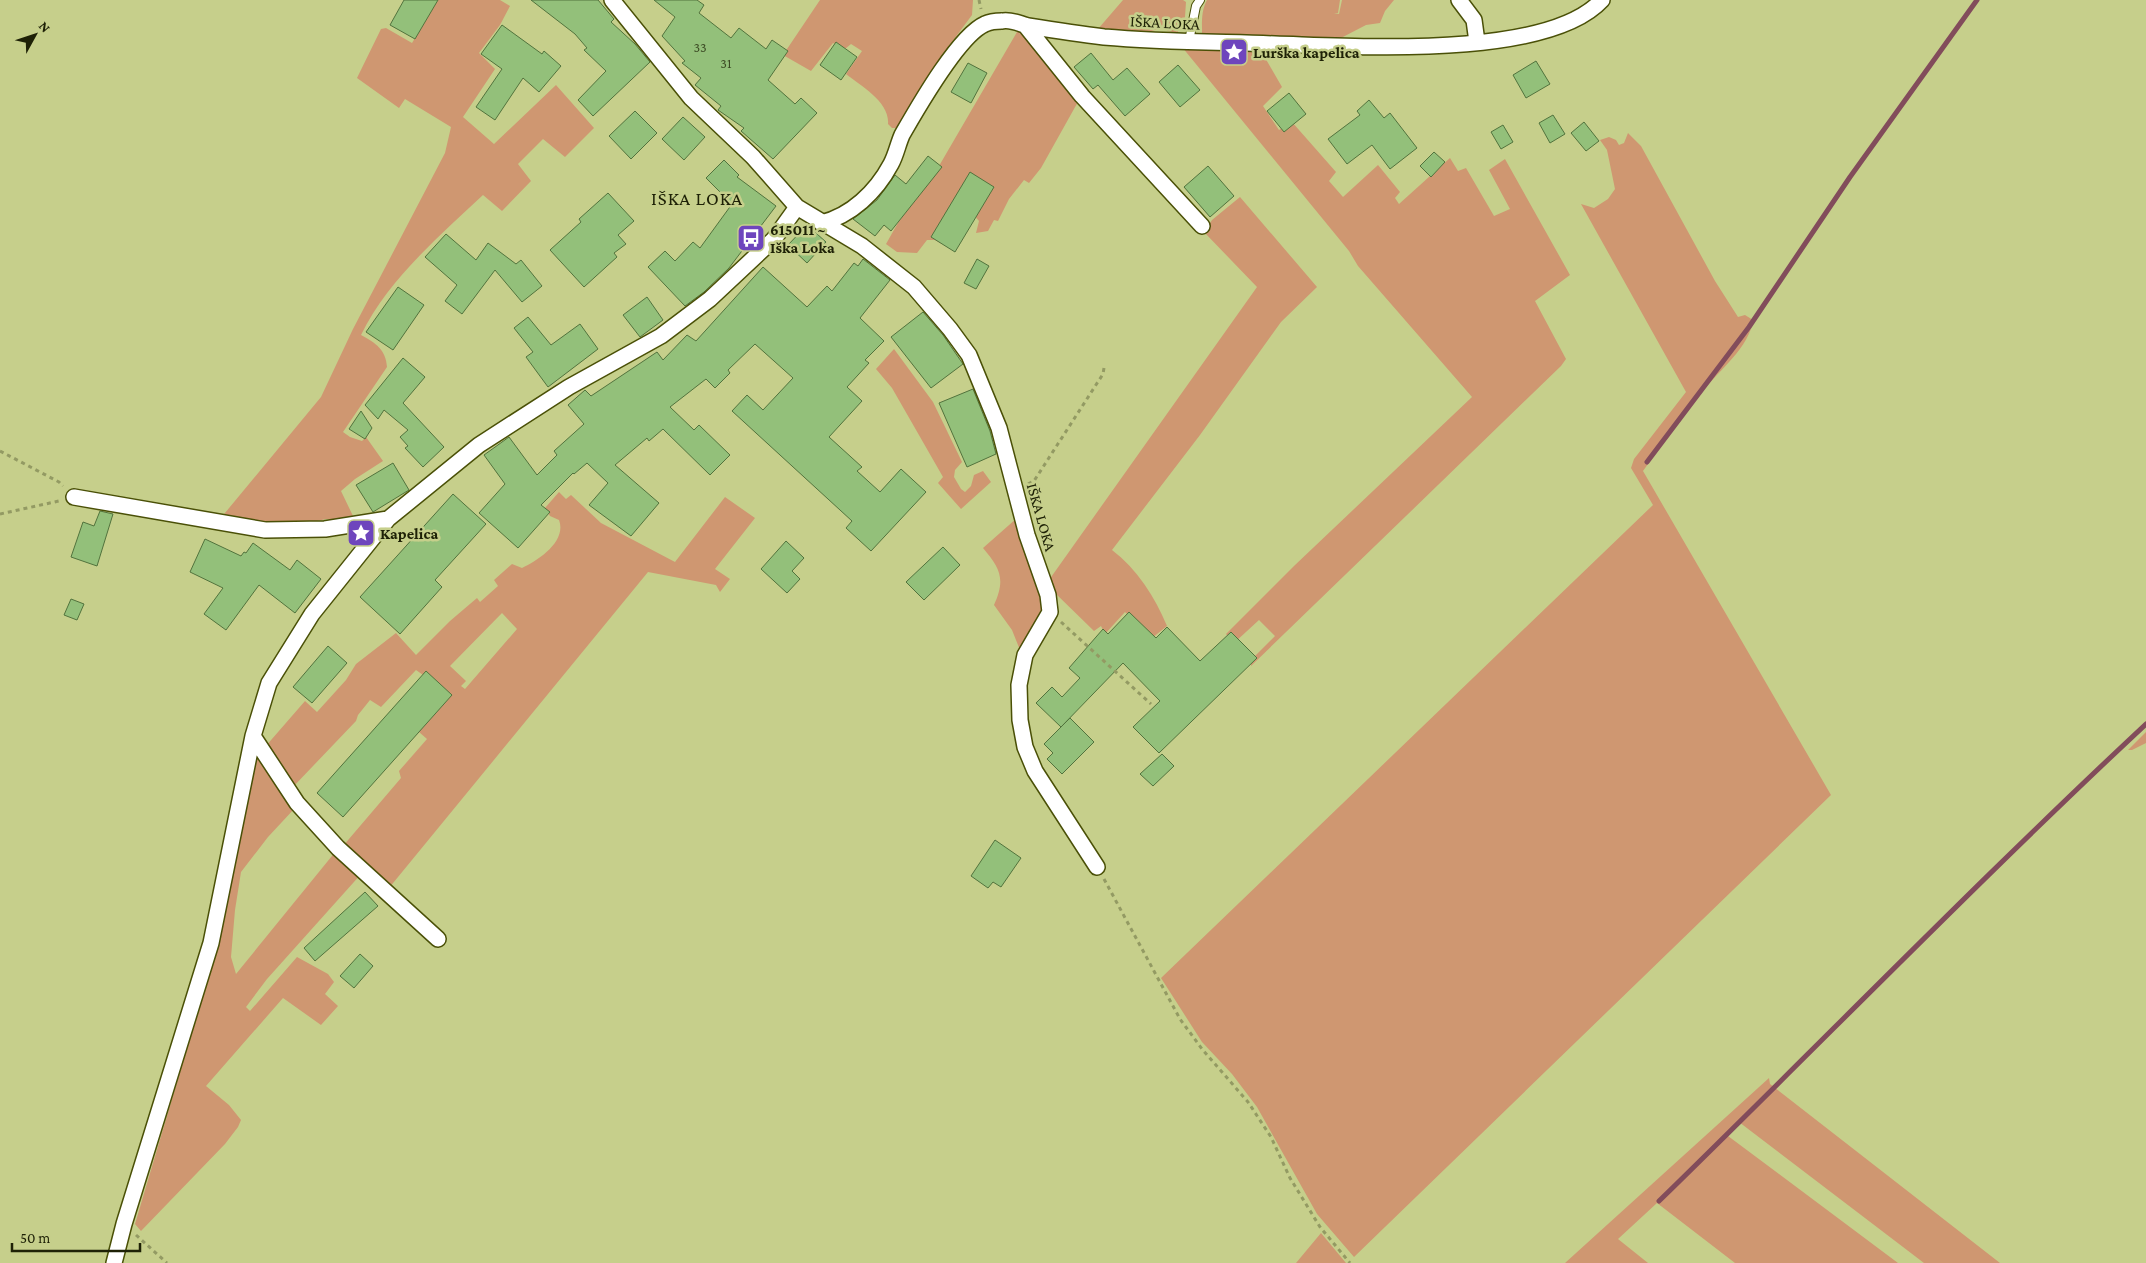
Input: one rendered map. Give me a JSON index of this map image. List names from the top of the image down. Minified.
{"streets":{"street":["IŠKA LOKA"]},"districts":["IŠKA LOKA"],"places":{"place":["Lurška kapelica","Kapelica"],"bus stop":["615011 ~ Iška Loka"]},"house_numbers":["33","31"],"scale_bar":"50 m","north":"top right"}
